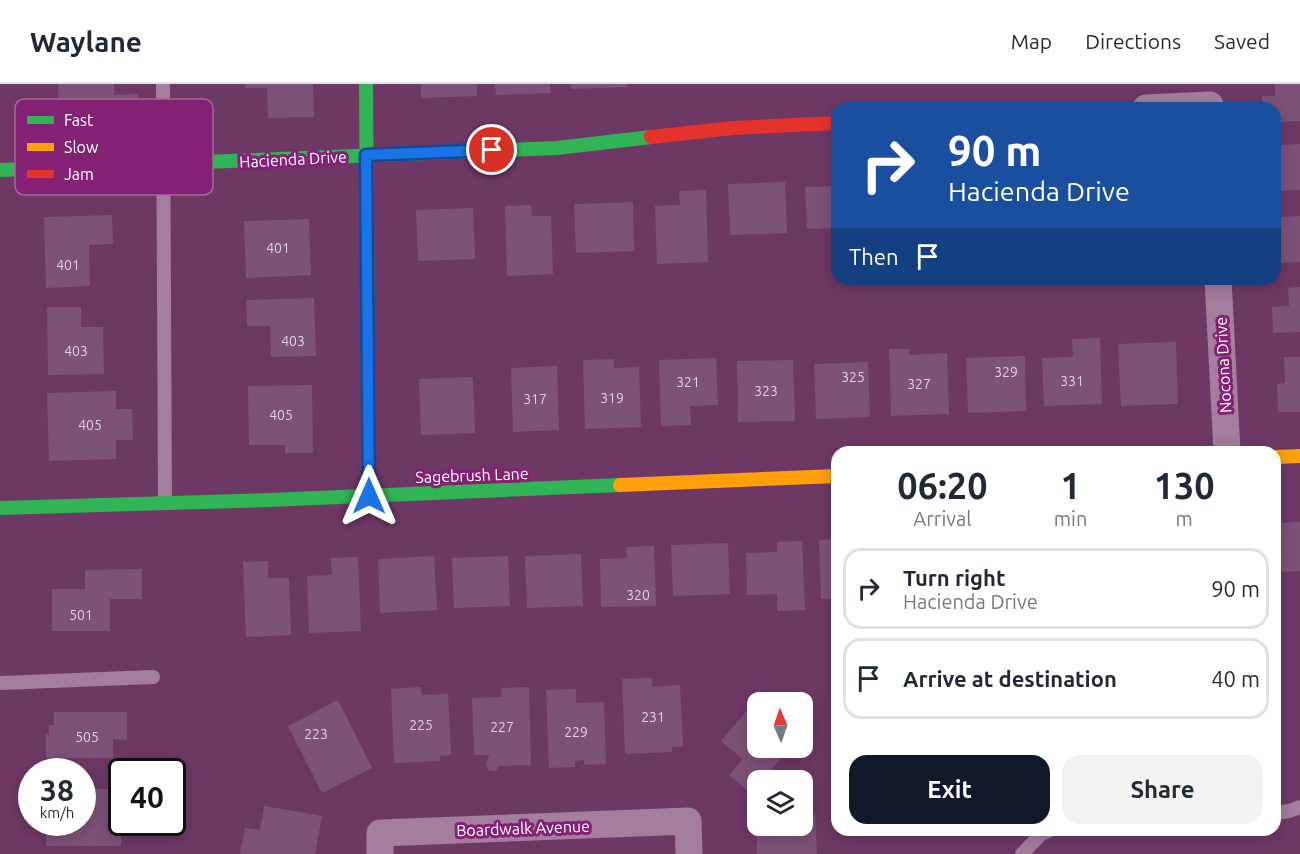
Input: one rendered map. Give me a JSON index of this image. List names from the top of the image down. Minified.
{"streets":{"street":["Hacienda Drive","Nocona Drive","Sagebrush Lane","Boardwalk Avenue"]},"house_numbers":["401","401","403","403","329","325","331","321","327","323","319","317","405","405","320","501","231","225","227","229","223","505"],"legend":["Fast","Slow","Jam"],"north":"top","page":{"header":"Waylane","nav":["Map","Directions","Saved"],"turn":["90 m","Hacienda Drive"],"then":"Then","eta":["06:20","Arrival","1","min","130","m"],"list":[{"name":"Turn right","note":"Hacienda Drive","value":"90 m"},{"name":"Arrive at destination","value":"40 m"}],"buttons":["Exit","Share"],"speed":"38 km/h","limit":"40"}}
